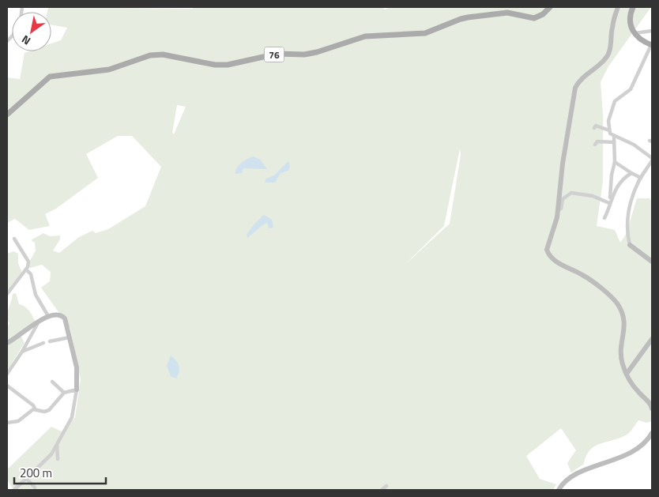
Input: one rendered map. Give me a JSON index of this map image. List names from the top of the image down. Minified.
{"streets":{"main road":["76"]},"scale_bar":"200 m","north":"bottom left"}
